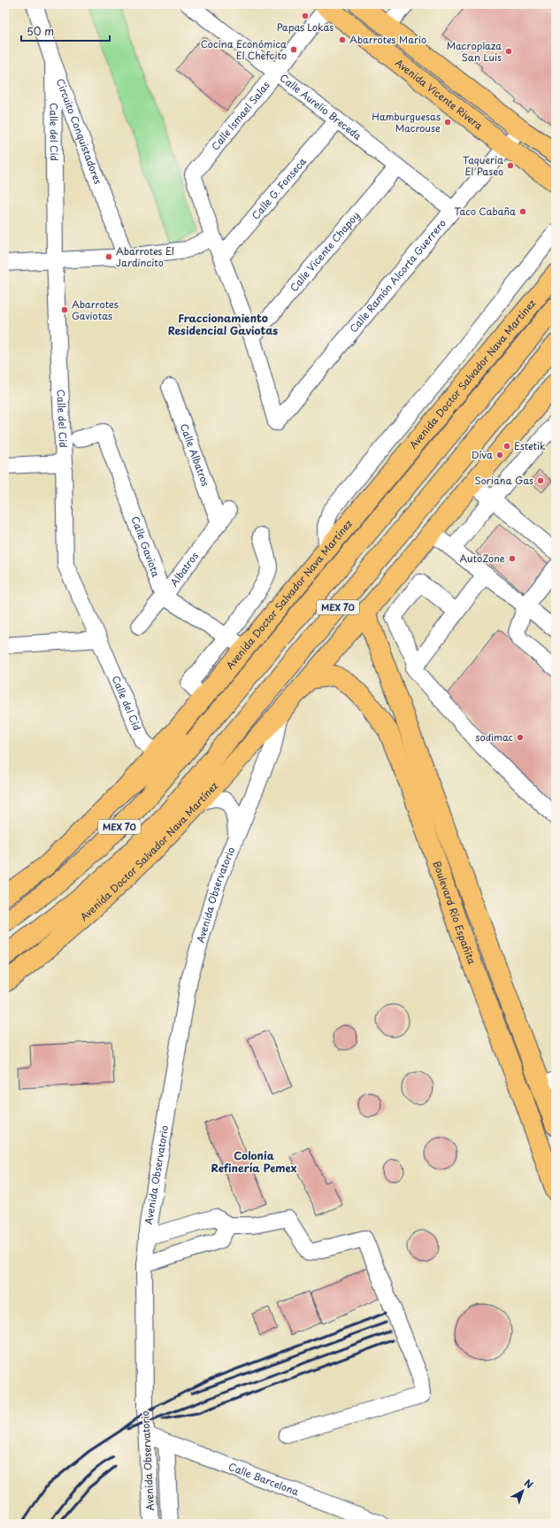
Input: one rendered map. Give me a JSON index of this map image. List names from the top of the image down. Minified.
{"streets":{"main road":["Avenida Vicente Rivera","Avenida Doctor Salvador Nava Martínez","MEX 70","Boulevard Río Españita"],"street":["Calle Aurelio Breceda","Calle Ismael Salas","Circuito Conquistadores","Calle del Cid","Calle G. Fonseca","Calle Vicente Chapoy","Calle Ramón Alcorta Guerrero","Calle Albatros","Calle Gaviota","Albatros","Avenida Observatorio","Calle Barcelona"]},"crossings":[["Avenida Vicente Rivera","Calle Ismael Salas"],["Avenida Vicente Rivera","Calle Ramón Alcorta Guerrero"],["Calle Aurelio Breceda","Calle Ismael Salas"],["Calle Aurelio Breceda","Calle G. Fonseca"],["Calle Aurelio Breceda","Calle Vicente Chapoy"],["Calle Aurelio Breceda","Calle Ramón Alcorta Guerrero"],["Circuito Conquistadores","Calle del Cid"],["Calle del Cid","Avenida Doctor Salvador Nava Martínez"],["Calle Vicente Chapoy","Calle Ramón Alcorta Guerrero"],["Avenida Doctor Salvador Nava Martínez","Avenida Observatorio"],["Avenida Doctor Salvador Nava Martínez","Boulevard Río Españita"],["Calle Albatros","Albatros"],["Calle Gaviota","Albatros"],["Avenida Observatorio","Calle Barcelona"]],"districts":["Fraccionamiento Residencial Gaviotas","Colonia Refinería Pemex"],"places":["Papas Lokas","Abarrotes Mario","Cocina Económica El Chefcito","Macroplaza San Luis","Hamburguesas Macrouse","Taqueria El Paseo","Taco Cabaña","Abarrotes El Jardincito","Abarrotes Gaviotas","Estetik","Diva","Soriana Gas","AutoZone","sodimac"],"scale_bar":"50 m","north":"top right"}
